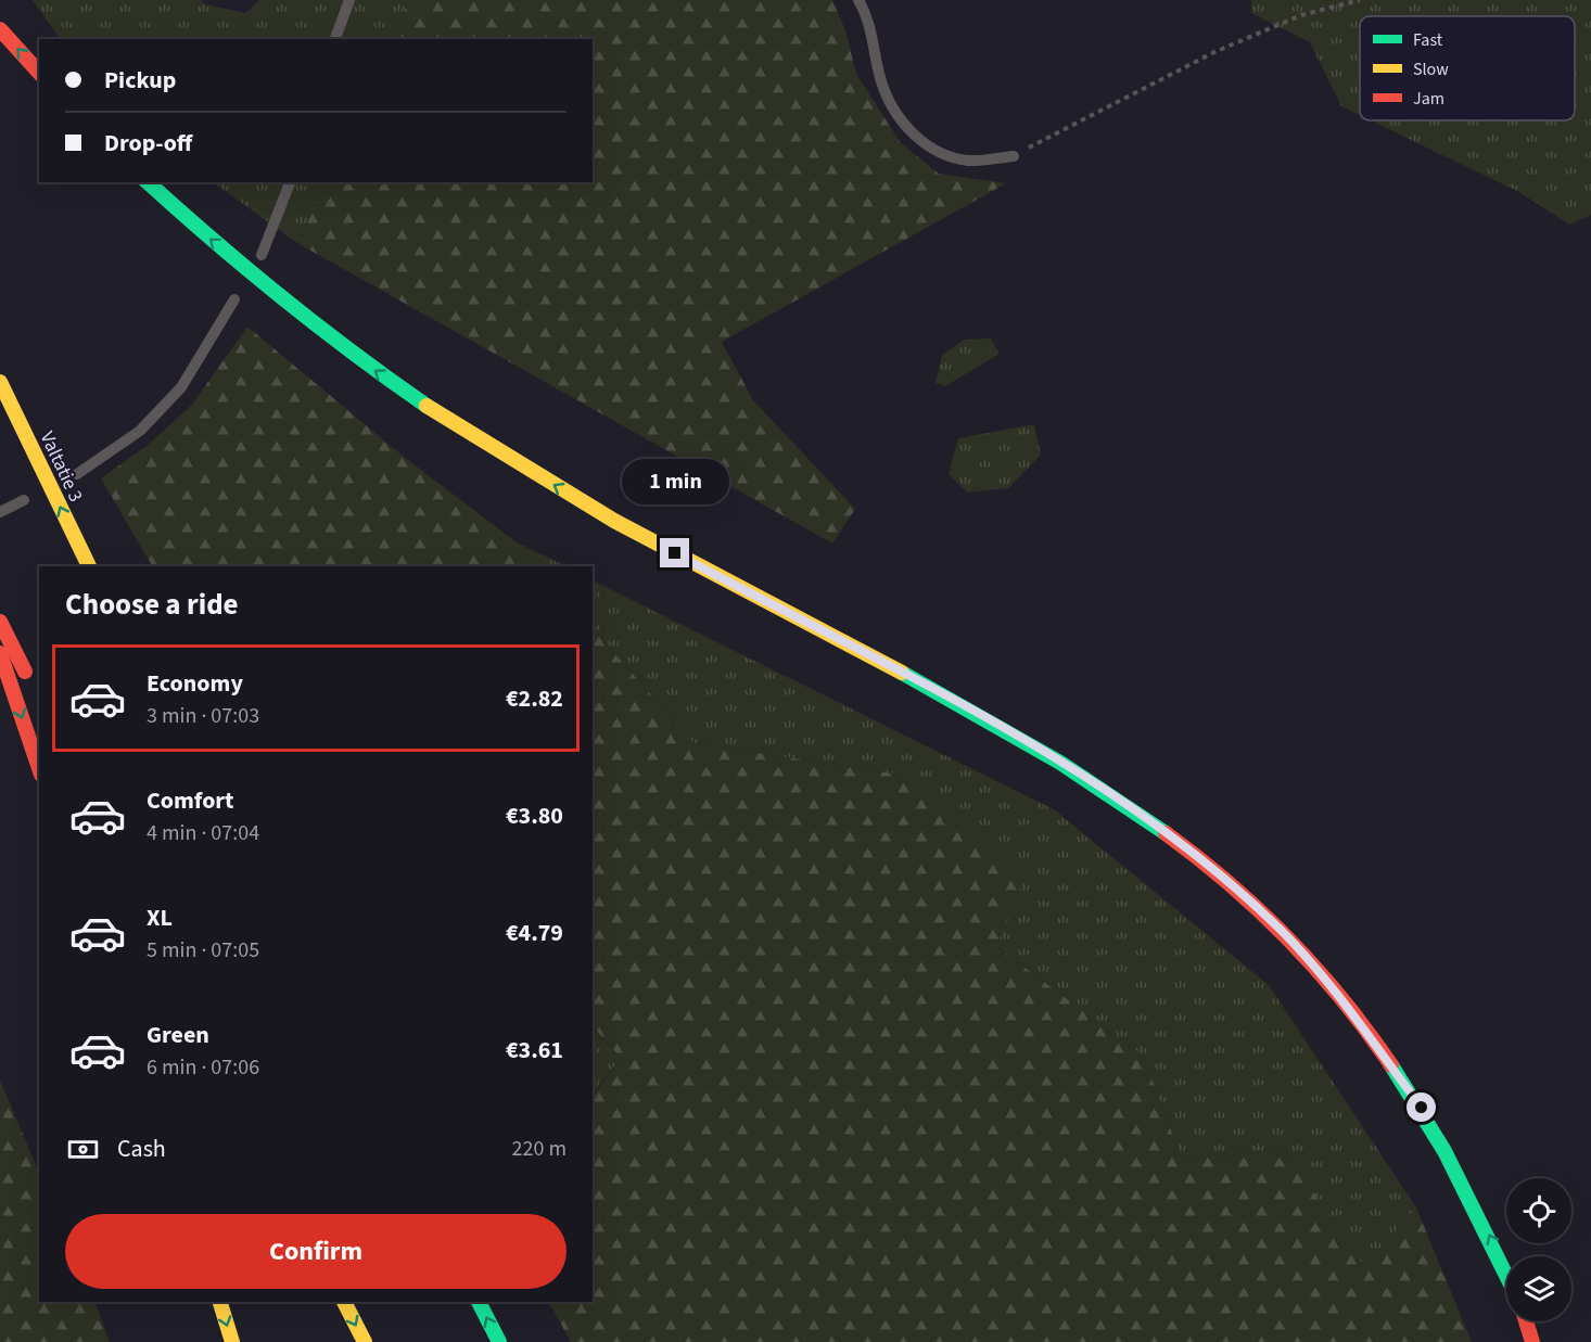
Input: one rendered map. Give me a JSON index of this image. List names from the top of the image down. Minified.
{"streets":{"highway":["Valtatie 3"]},"one_way":["Valtatie 3"],"legend":["Fast","Slow","Jam"],"page":{"banner":["Pickup","Drop-off"],"bubble":"1 min","heading":"Choose a ride","list":[{"name":"Economy","note":"3 min · 07:03","value":"€2.82"},{"name":"Comfort","note":"4 min · 07:04","value":"€3.80"},{"name":"XL","note":"5 min · 07:05","value":"€4.79"},{"name":"Green","note":"6 min · 07:06","value":"€3.61"}],"pay":["Cash","220 m"],"buttons":"Confirm"}}
